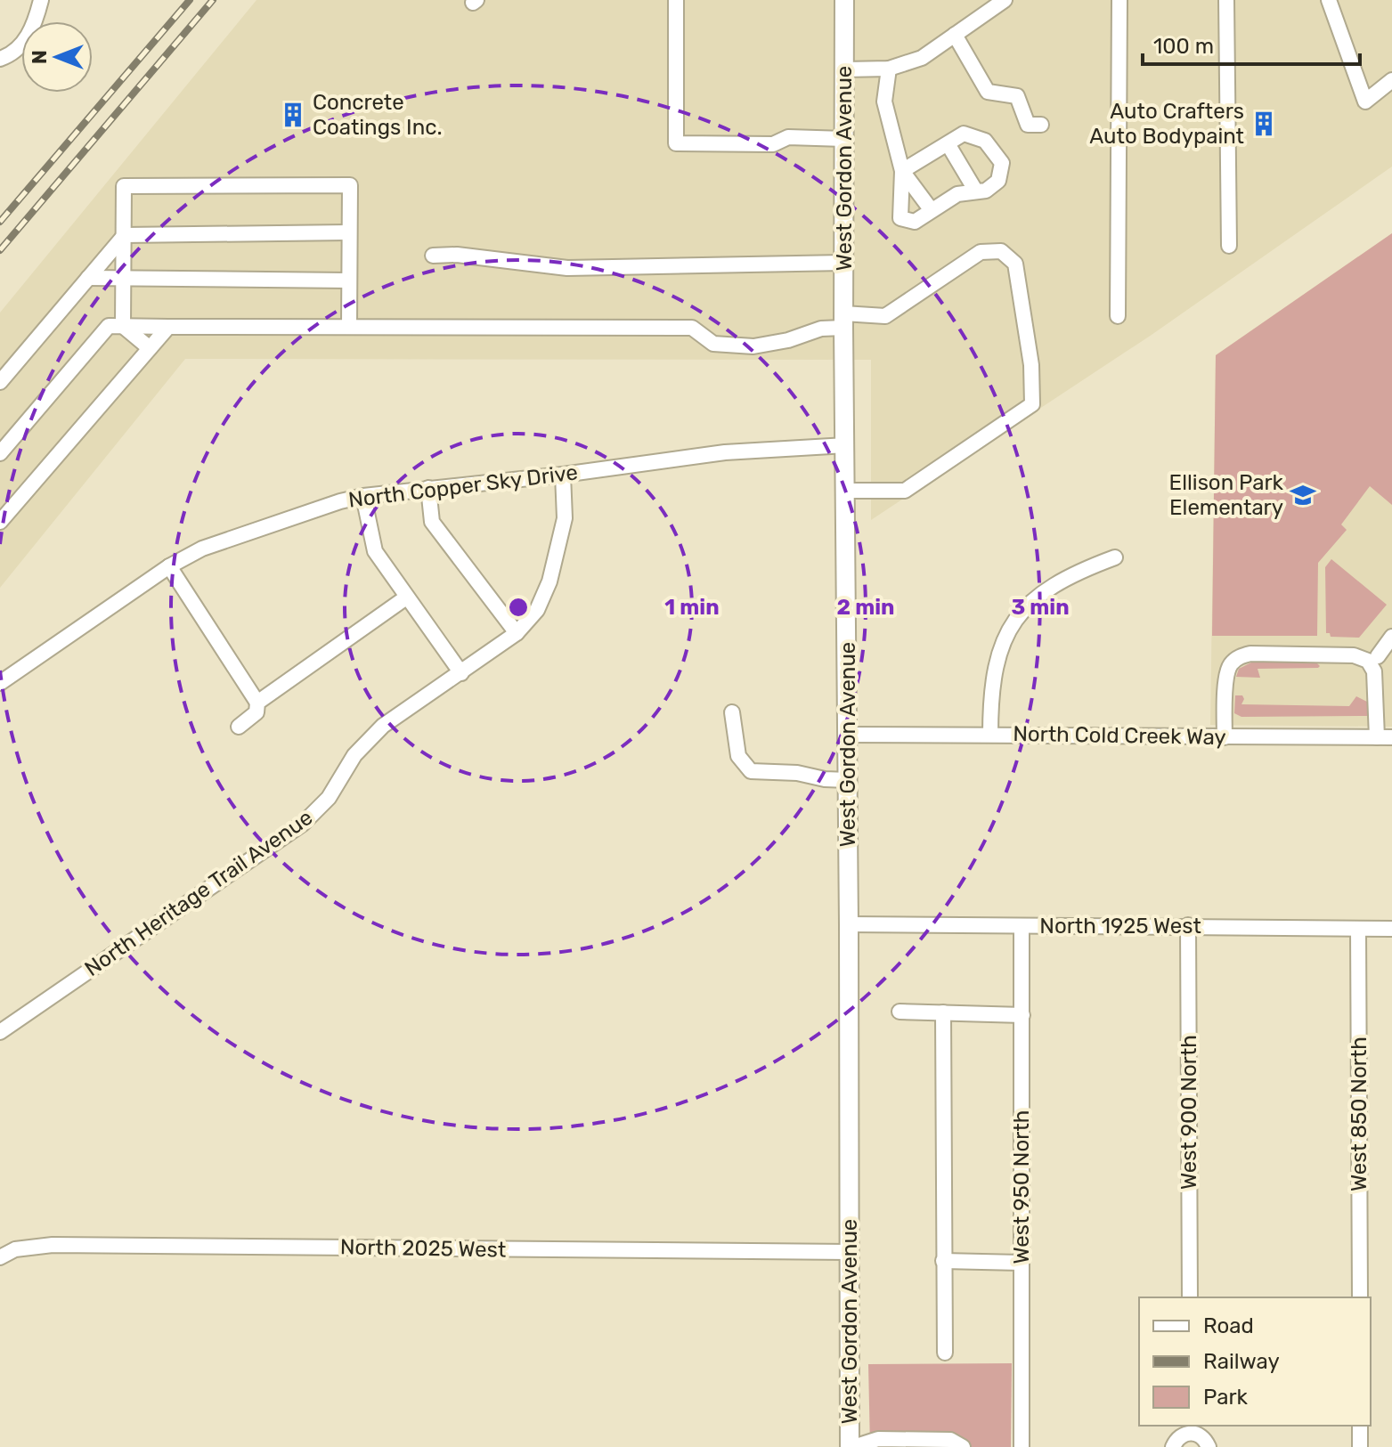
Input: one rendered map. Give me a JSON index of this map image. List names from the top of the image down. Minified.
{"streets":{"main road":["West Gordon Avenue"],"street":["North Copper Sky Drive","North Cold Creek Way","North Heritage Trail Avenue","North 1925 West","West 900 North","West 850 North","West 950 North","North 2025 West"]},"crossings":[["West Gordon Avenue","North Copper Sky Drive"],["West Gordon Avenue","North Cold Creek Way"],["West Gordon Avenue","North 1925 West"],["West Gordon Avenue","North 2025 West"],["North Copper Sky Drive","North Heritage Trail Avenue"],["North 1925 West","West 900 North"],["North 1925 West","West 850 North"],["North 1925 West","West 950 North"]],"places":{"building":["Concrete Coatings Inc.","Auto Crafters Auto Bodypaint"],"school or university":["Ellison Park Elementary"]},"legend":["Road","Railway","Park"],"scale_bar":"100 m","north":"left","rings":["1 min","2 min","3 min"]}
